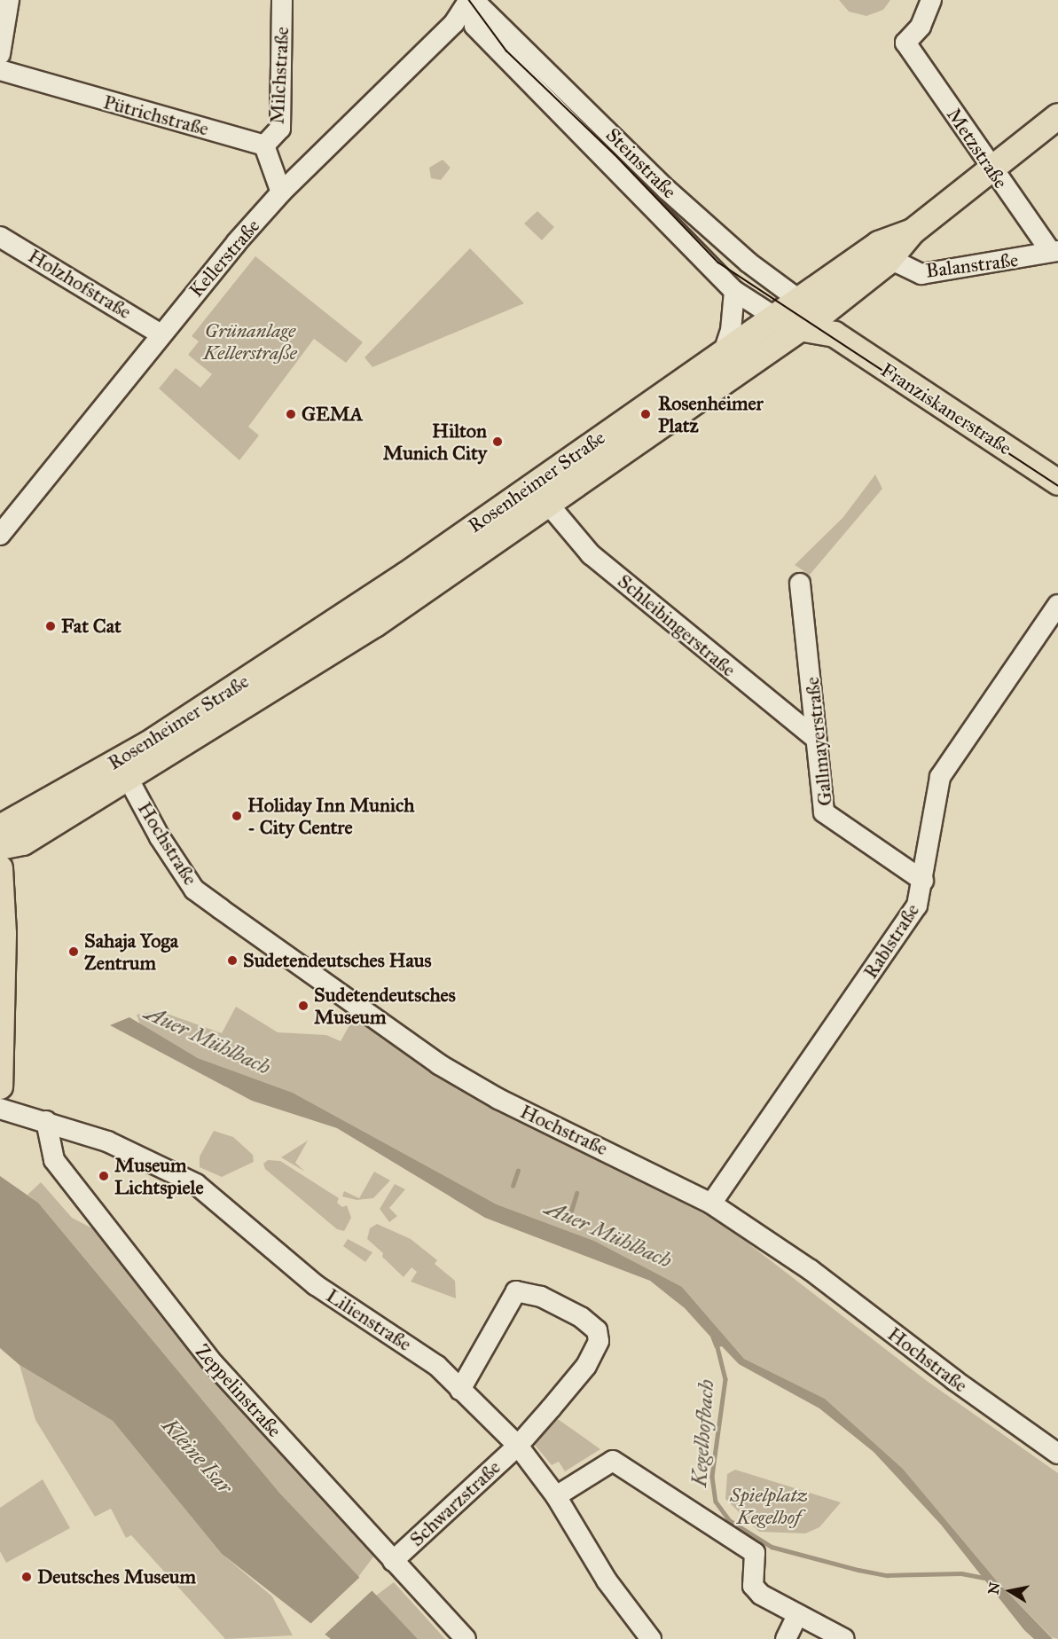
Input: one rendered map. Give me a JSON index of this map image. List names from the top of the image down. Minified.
{"streets":{"main road":["Franziskanerstraße","Rosenheimer Straße"],"street":["Milchstraße","Pütrichstraße","Metzstraße","Steinstraße","Kellerstraße","Balanstraße","Holzhofstraße","Schleibingerstraße","Gallmayerstraße","Hochstraße","Rablstraße","Lilienstraße","Zeppelinstraße","Schwarzstraße"]},"crossings":[["Milchstraße","Pütrichstraße"],["Metzstraße","Balanstraße"],["Metzstraße","Rosenheimer Straße"],["Steinstraße","Kellerstraße"],["Steinstraße","Franziskanerstraße"],["Steinstraße","Rosenheimer Straße"],["Kellerstraße","Holzhofstraße"],["Franziskanerstraße","Rosenheimer Straße"],["Rosenheimer Straße","Schleibingerstraße"],["Rosenheimer Straße","Hochstraße"],["Schleibingerstraße","Gallmayerstraße"],["Gallmayerstraße","Rablstraße"],["Hochstraße","Rablstraße"],["Lilienstraße","Zeppelinstraße"],["Lilienstraße","Schwarzstraße"],["Zeppelinstraße","Schwarzstraße"]],"water":["Auer Mühlbach","Kegelhofbach","Kleine Isar"],"parks":["Grünanlage Kellerstraße","Spielplatz Kegelhof"],"places":["GEMA","Rosenheimer Platz","Hilton Munich City","Fat Cat","Holiday Inn Munich - City Centre","Sahaja Yoga Zentrum","Sudetendeutsches Haus","Sudetendeutsches Museum","Museum Lichtspiele","Deutsches Museum"],"north":"left"}
